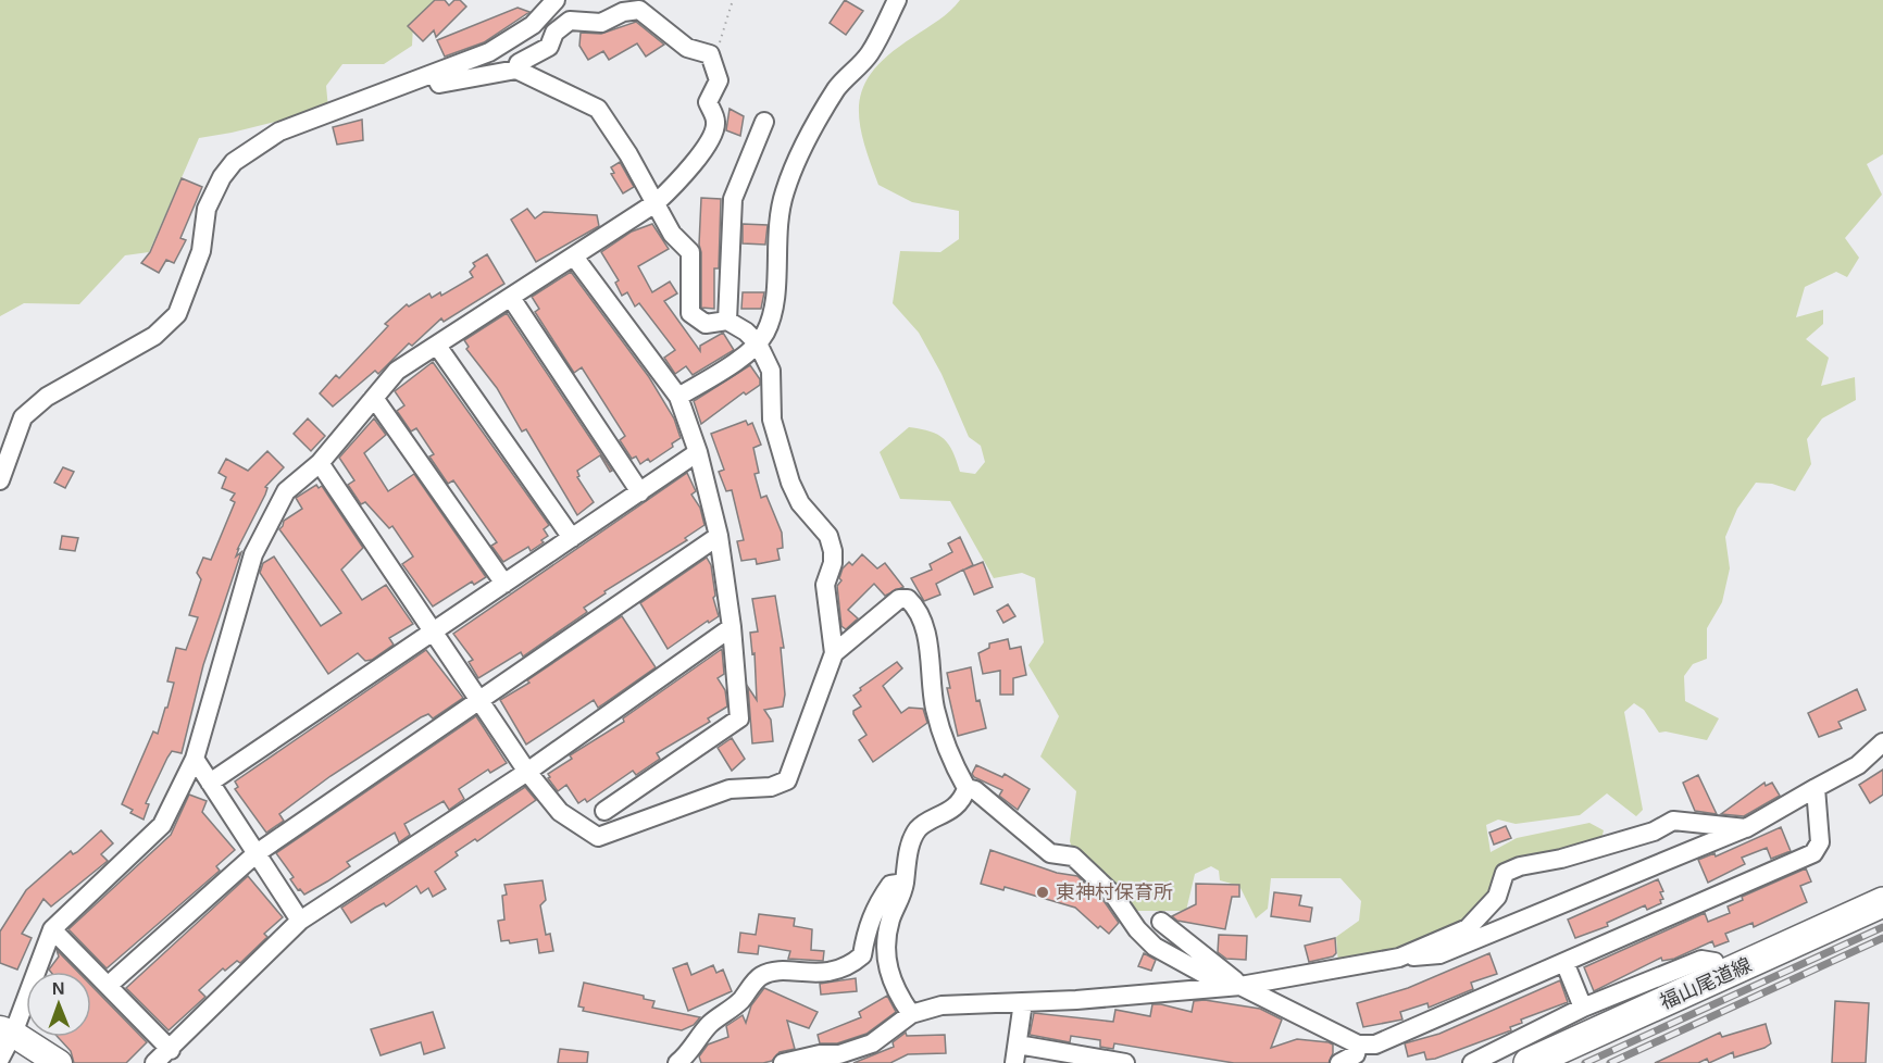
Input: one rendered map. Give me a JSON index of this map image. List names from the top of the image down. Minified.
{"streets":{"main road":["福山尾道線"]},"places":["東神村保育所"],"north":"top"}
